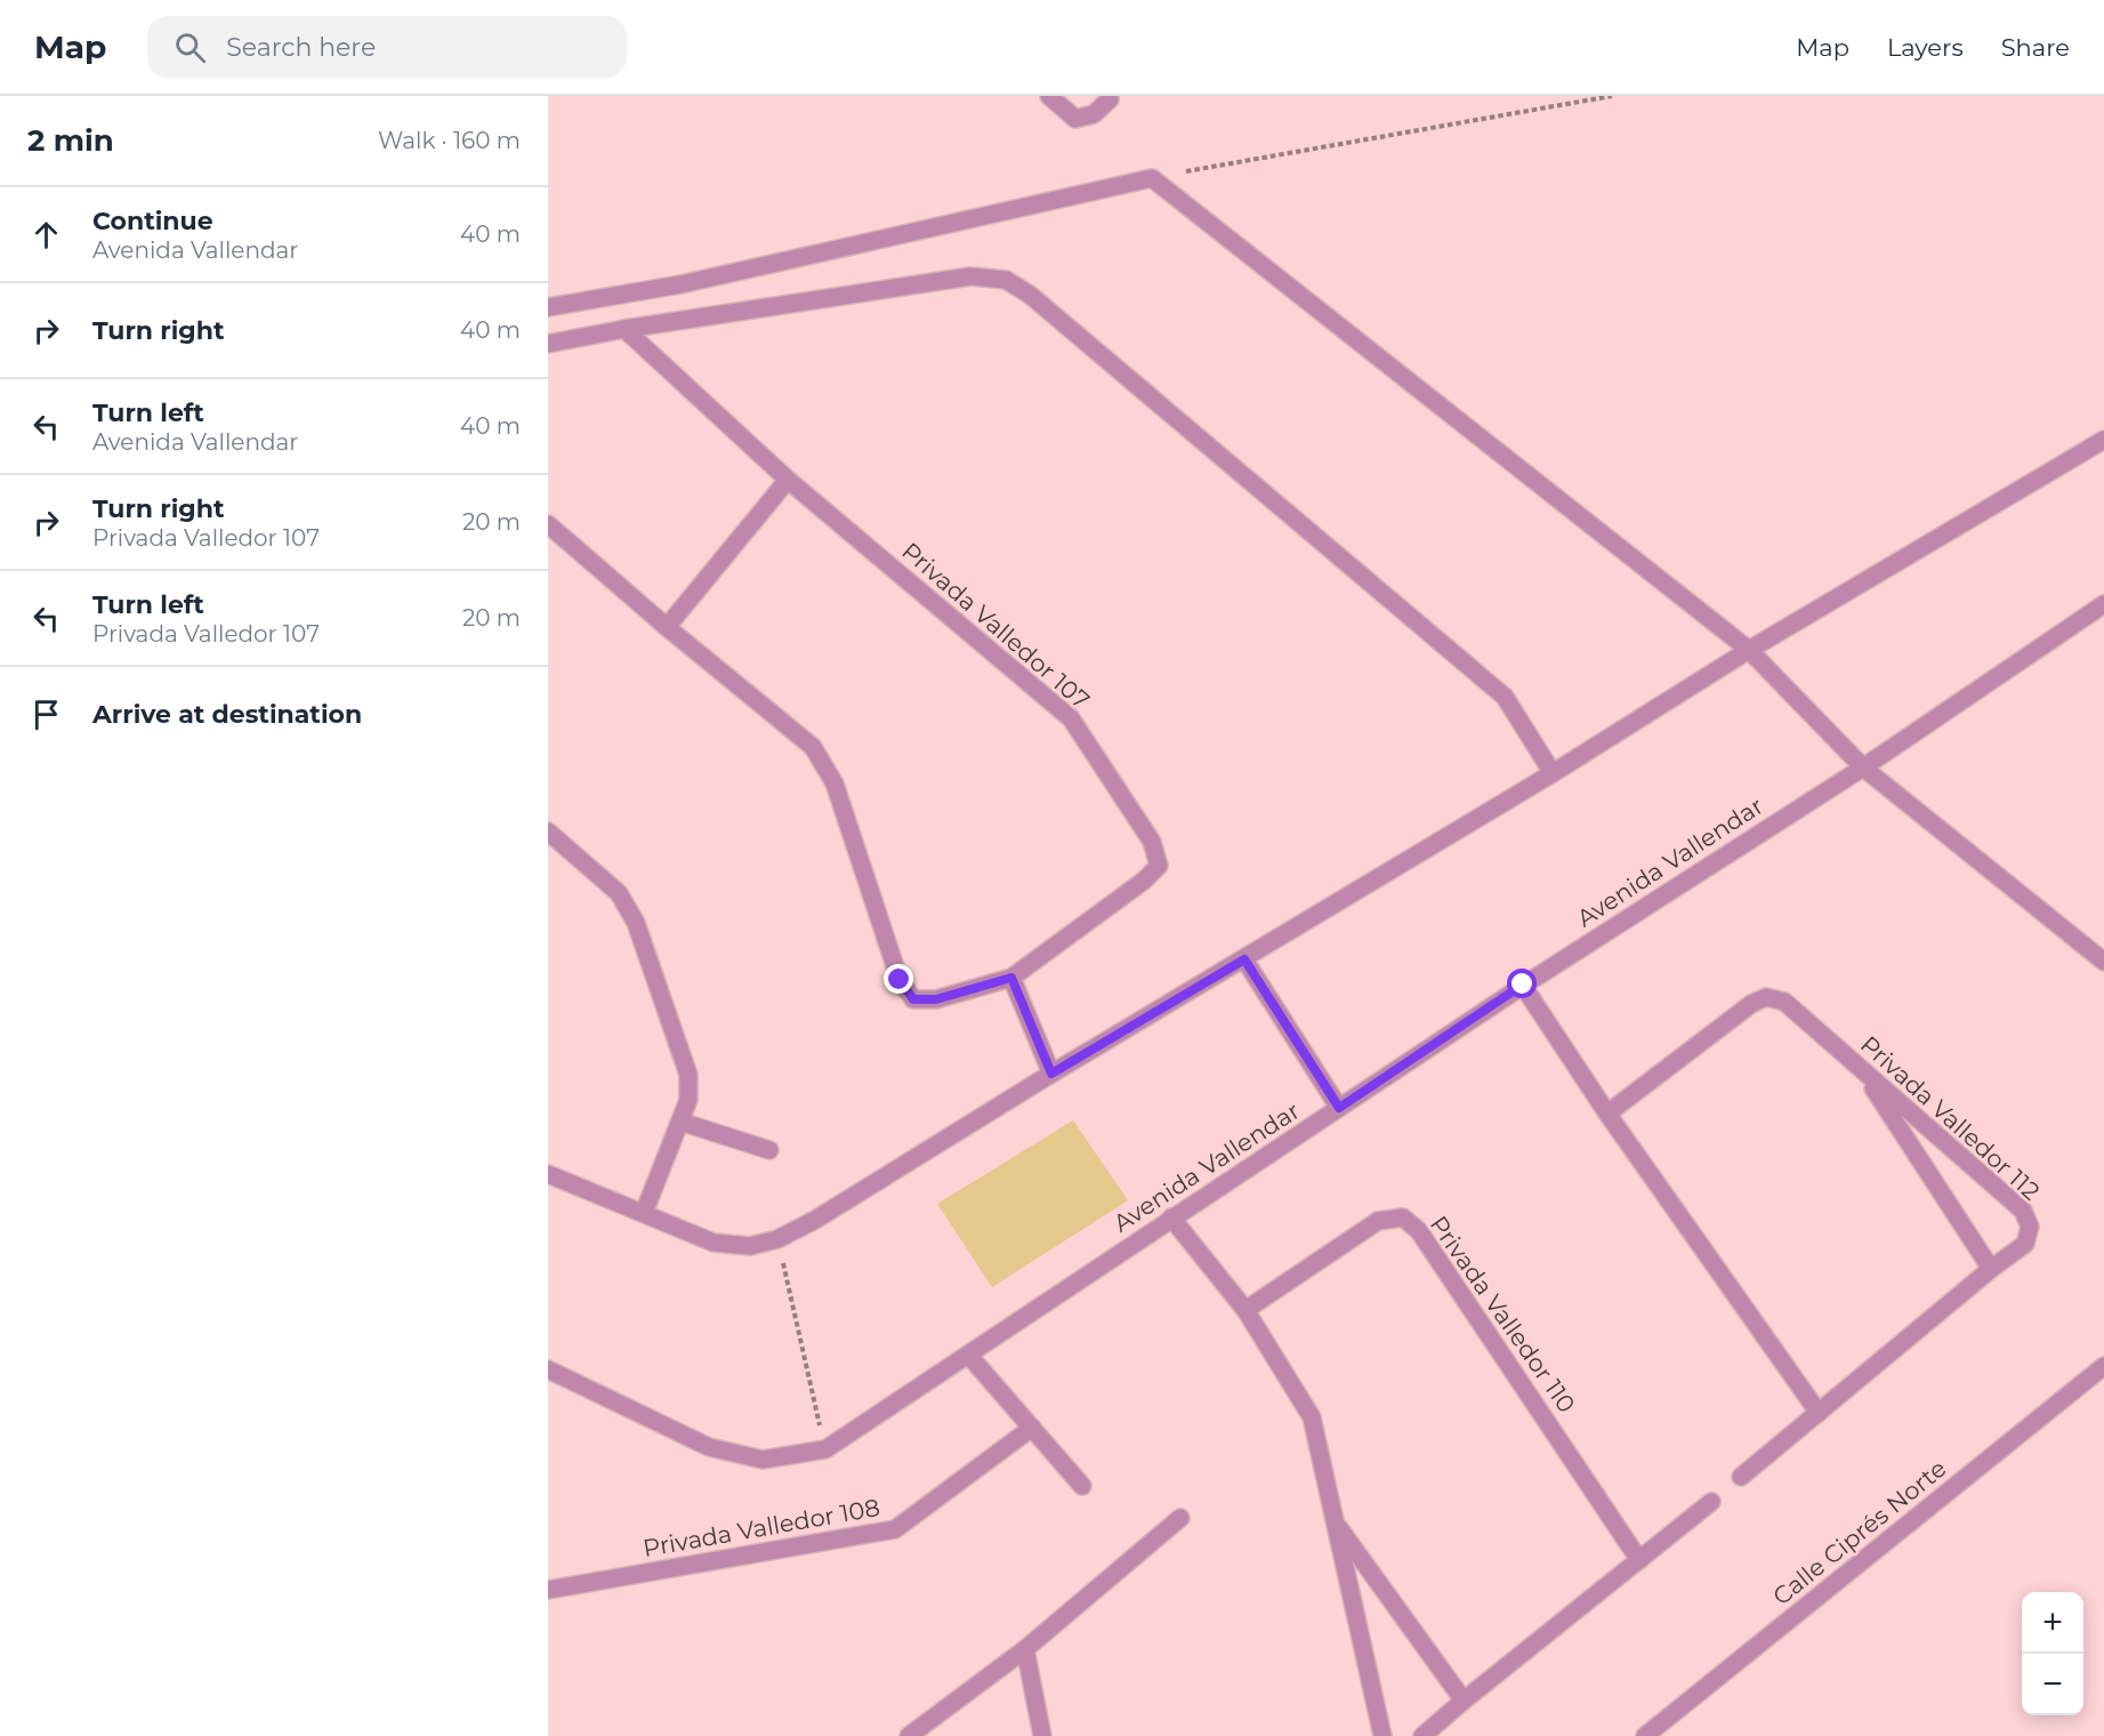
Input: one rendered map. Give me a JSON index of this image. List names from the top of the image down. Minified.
{"streets":{"street":["Privada Valledor 107","Avenida Vallendar","Privada Valledor 112","Privada Valledor 110","Privada Valledor 108","Calle Ciprés Norte"]},"page":{"header":"Map","search":"Search here","nav":["Map","Layers","Share"],"heading":["2 min","Walk · 160 m"],"list":[["Continue","Avenida Vallendar","40 m"],["Turn right","40 m"],["Turn left","Avenida Vallendar","40 m"],["Turn right","Privada Valledor 107","20 m"],["Turn left","Privada Valledor 107","20 m"],"Arrive at destination"],"map_buttons":["+","−"]}}
